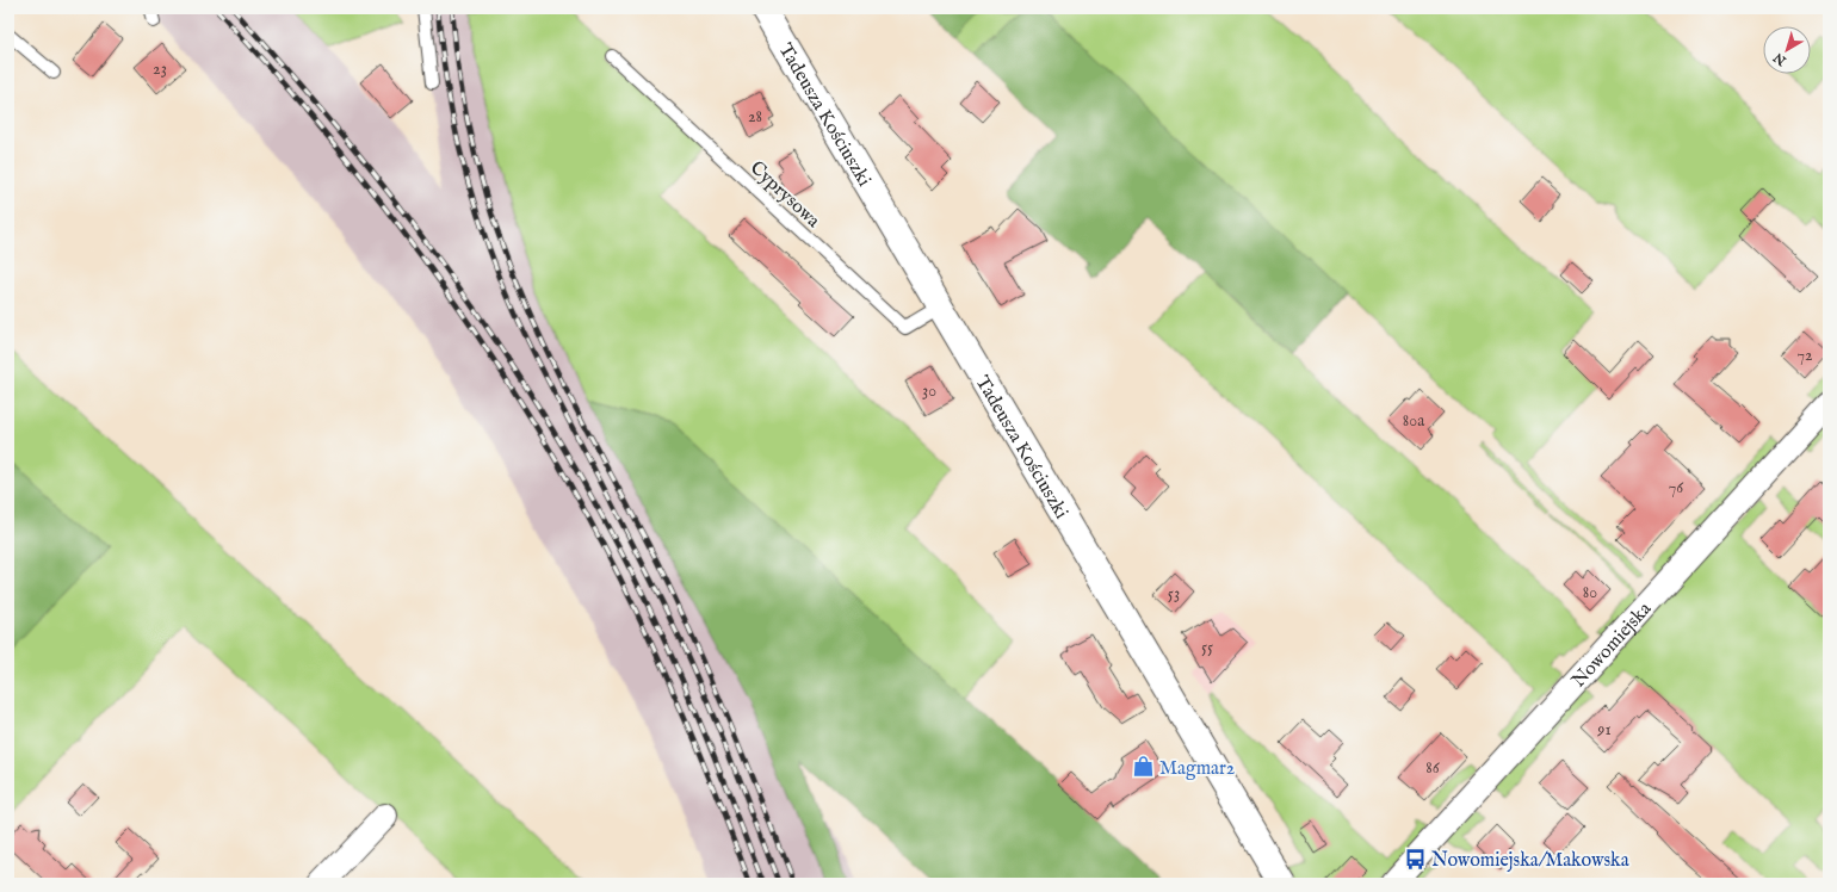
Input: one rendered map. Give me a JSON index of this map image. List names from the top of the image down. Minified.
{"streets":{"street":["Tadeusza Kościuszki","Nowomiejska"],"lane":["Cyprysowa"]},"crossings":[["Tadeusza Kościuszki","Cyprysowa"]],"places":{"shop":["Magmar2"],"bus stop":["Nowomiejska/Makowska"]},"house_numbers":["23","28","72","30","80a","76","80","53","55","91","86"],"north":"bottom left"}
